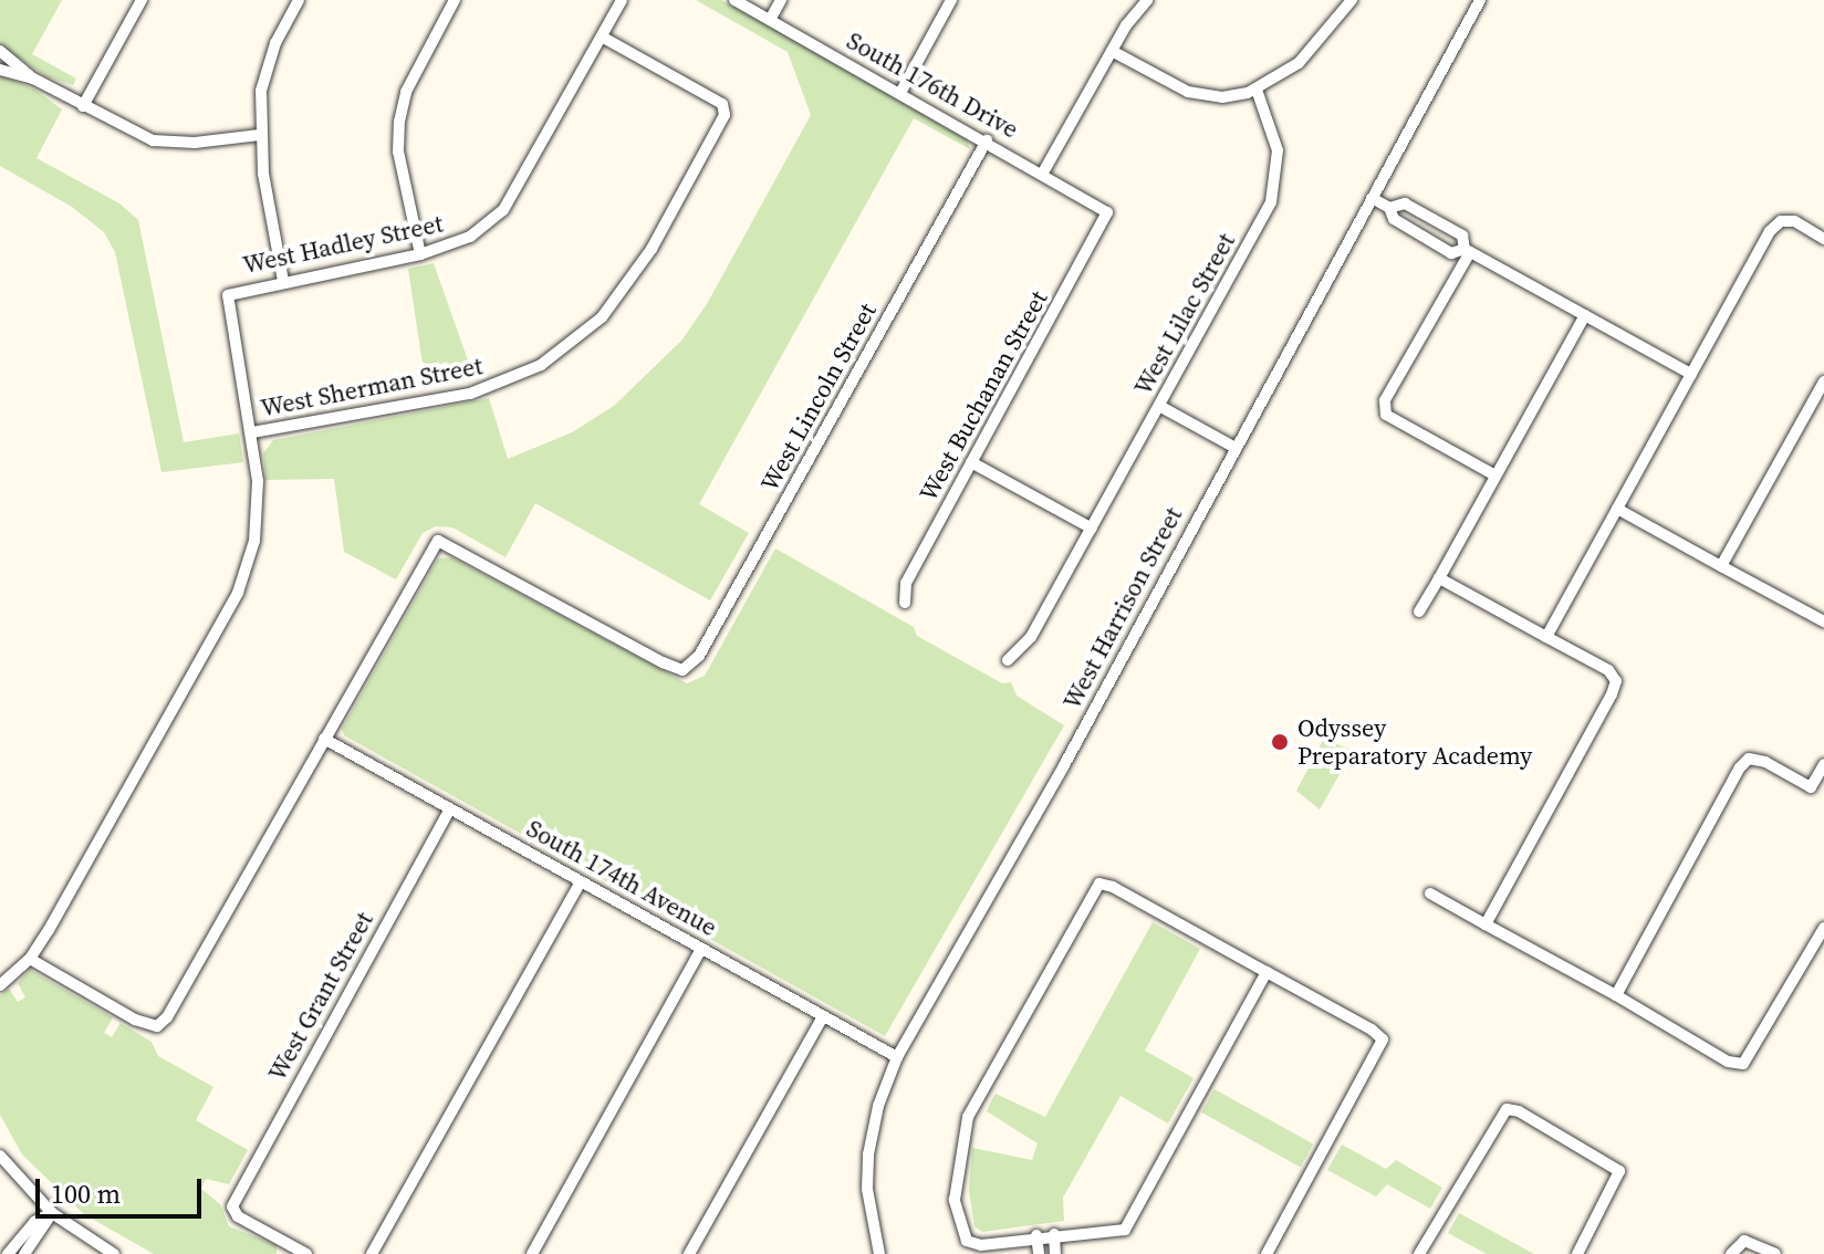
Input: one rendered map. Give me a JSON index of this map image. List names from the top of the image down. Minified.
{"streets":{"street":["South 176th Drive","West Hadley Street","West Lilac Street","West Sherman Street","West Buchanan Street","West Lincoln Street","West Harrison Street","South 174th Avenue","West Grant Street"]},"crossings":[["South 176th Drive","West Buchanan Street"],["South 176th Drive","West Lincoln Street"],["West Hadley Street","West Sherman Street"],["West Lincoln Street","South 174th Avenue"],["West Harrison Street","South 174th Avenue"],["South 174th Avenue","West Grant Street"]],"places":["Odyssey Preparatory Academy"],"scale_bar":"100 m"}
